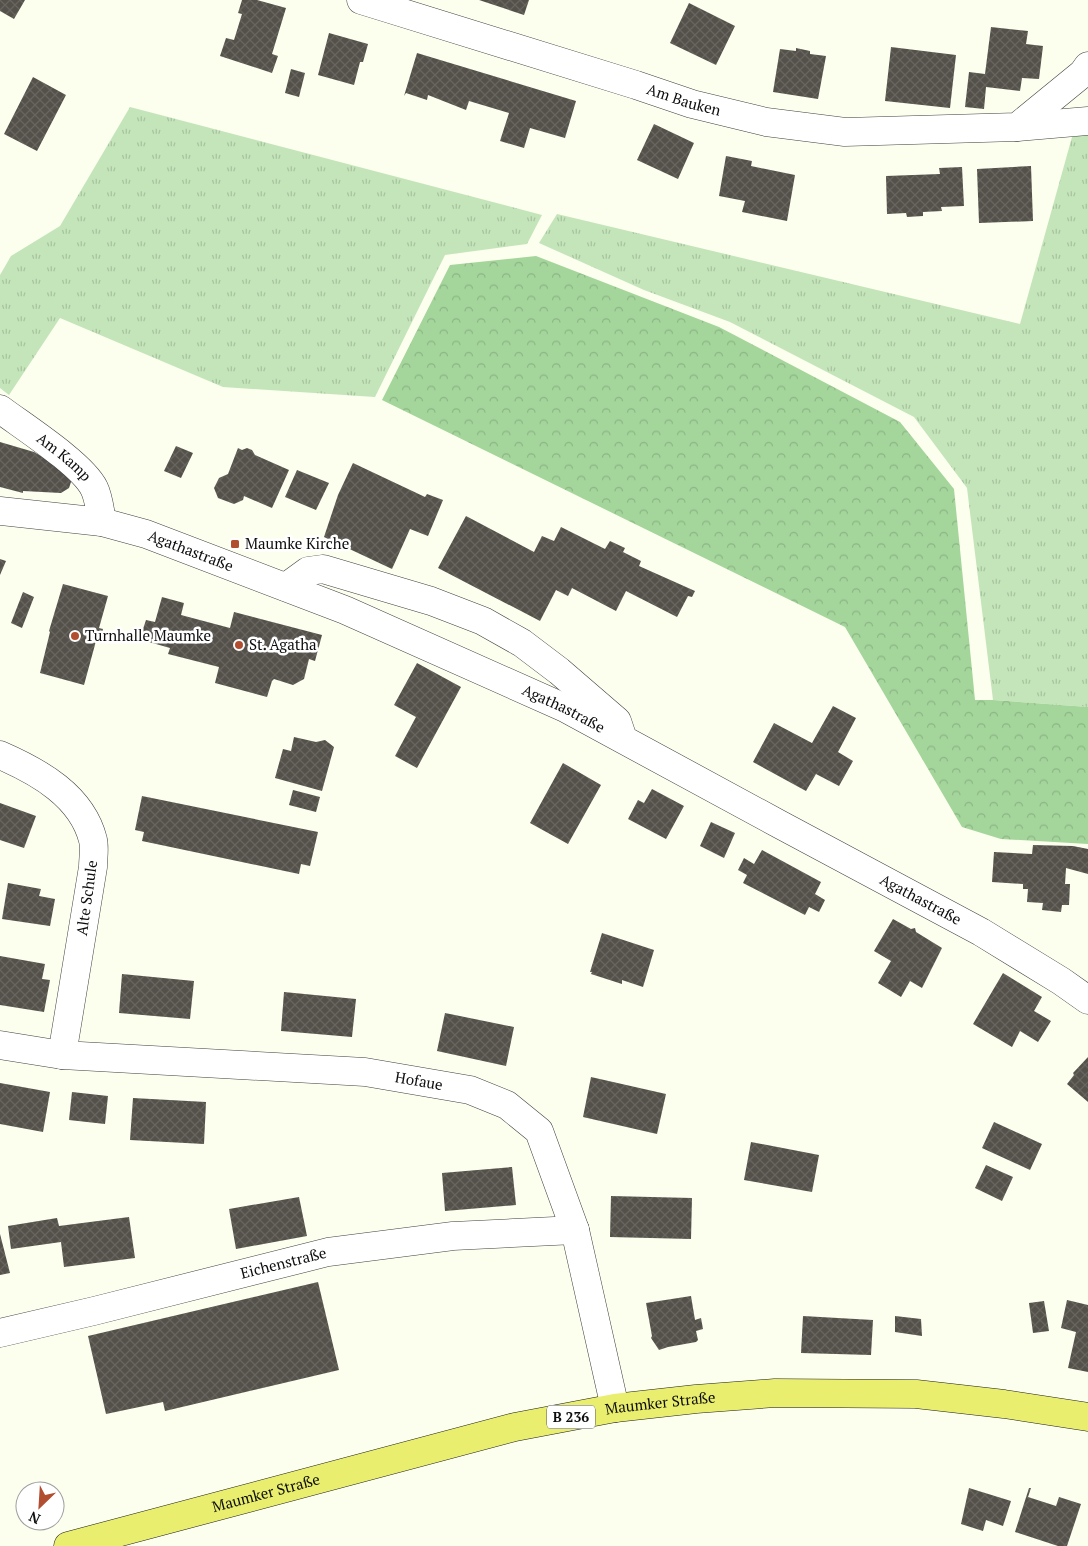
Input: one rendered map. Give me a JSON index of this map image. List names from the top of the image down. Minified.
{"streets":{"main road":["Maumker Straße","B 236"],"street":["Am Bauken","Am Kamp","Agathastraße","Alte Schule","Hofaue","Eichenstraße"]},"crossings":[["Am Kamp","Agathastraße"],["Alte Schule","Hofaue"],["Hofaue","Eichenstraße"],["Hofaue","Maumker Straße"]],"places":{"transit":["Maumke Kirche"],"other":["Turnhalle Maumke","St. Agatha"]},"north":"bottom left"}
